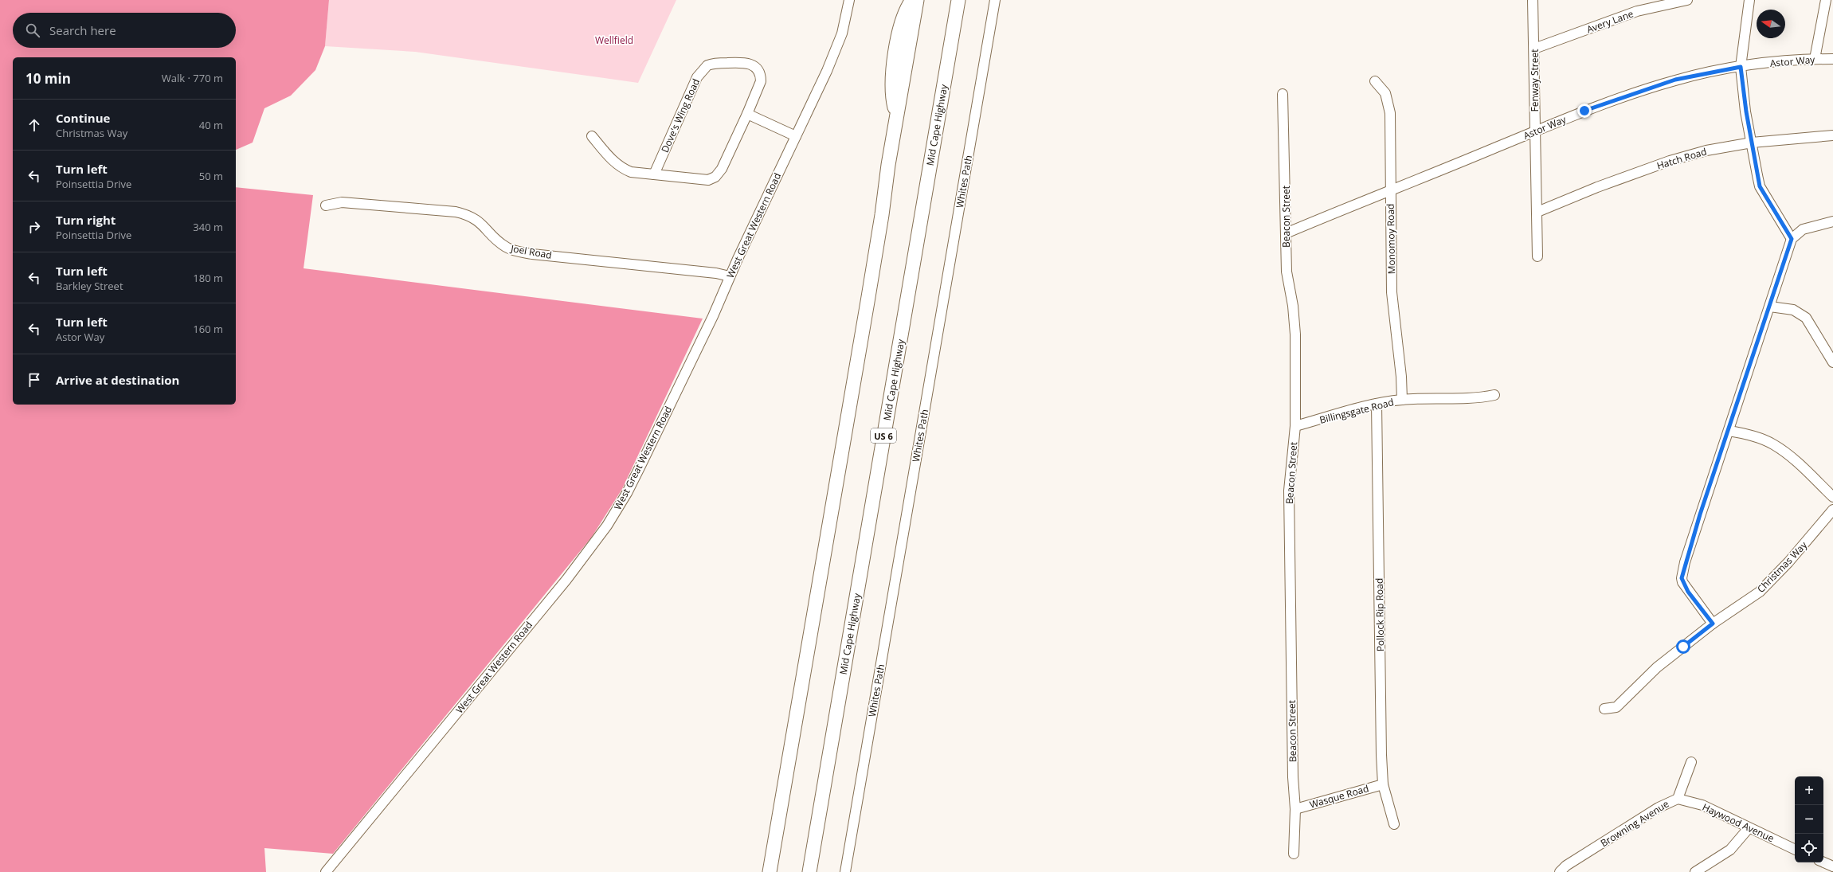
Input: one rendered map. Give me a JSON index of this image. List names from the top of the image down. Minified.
{"streets":{"highway":["Mid Cape Highway","US 6"],"street":["Avery Lane","Astor Way","Fenway Street","Dove's Wing Road","Hatch Road","Whites Path","Beacon Street","West Great Western Road","Monomoy Road","Joel Road","Billingsgate Road","Christmas Way","Pollock Rip Road","Wasque Road","Haywood Avenue","Browning Avenue"]},"crossings":[["Avery Lane","Fenway Street"],["Astor Way","Fenway Street"],["Astor Way","Beacon Street"],["Astor Way","Monomoy Road"],["Fenway Street","Hatch Road"],["Beacon Street","Billingsgate Road"],["Beacon Street","Wasque Road"],["West Great Western Road","Joel Road"],["Monomoy Road","Billingsgate Road"],["Billingsgate Road","Pollock Rip Road"],["Pollock Rip Road","Wasque Road"],["Haywood Avenue","Browning Avenue"]],"parks":["Wellfield"],"north":"left","page":{"search":"Search here","heading":["10 min","Walk · 770 m"],"list":[["Continue","Christmas Way","40 m"],["Turn left","Poinsettia Drive","50 m"],["Turn right","Poinsettia Drive","340 m"],["Turn left","Barkley Street","180 m"],["Turn left","Astor Way","160 m"],"Arrive at destination"],"map_buttons":["+","−"]}}
